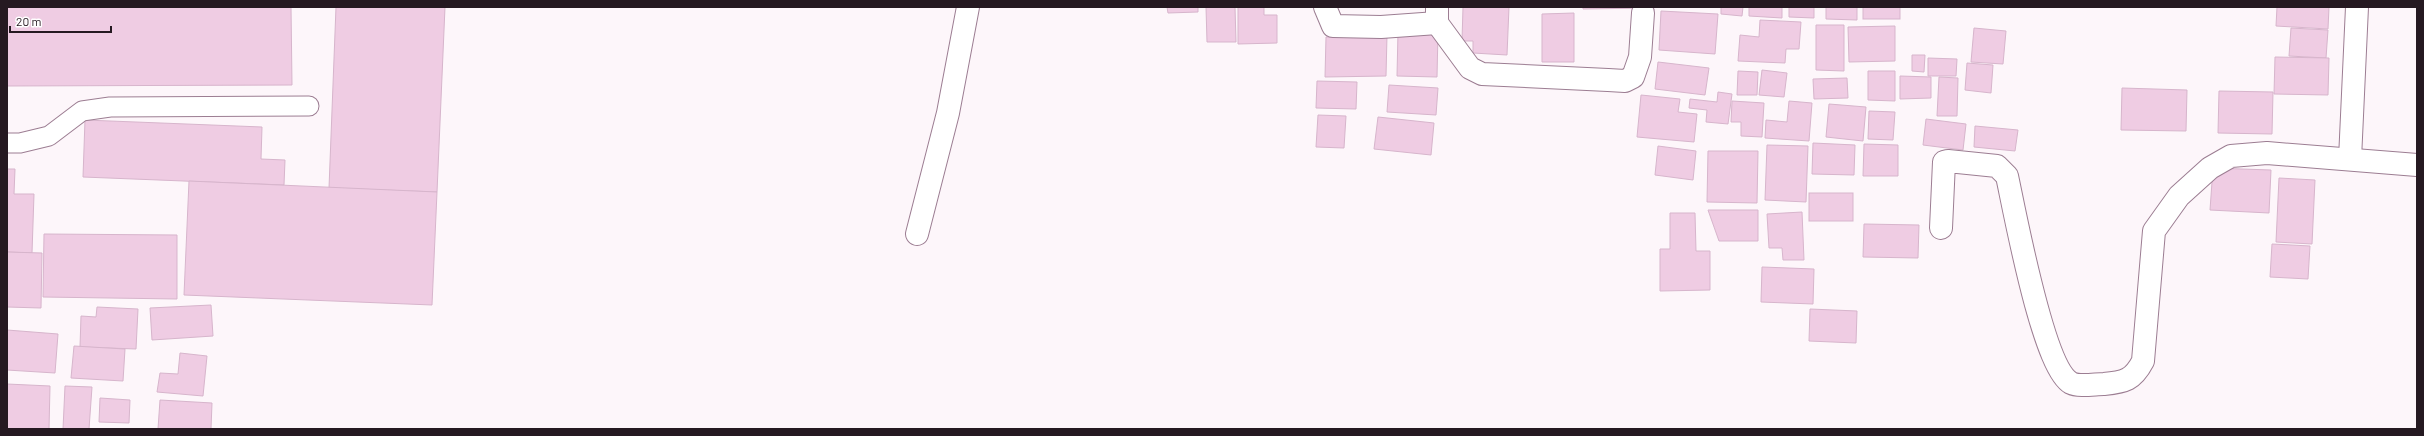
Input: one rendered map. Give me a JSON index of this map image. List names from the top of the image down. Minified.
{"scale_bar":"20 m"}
